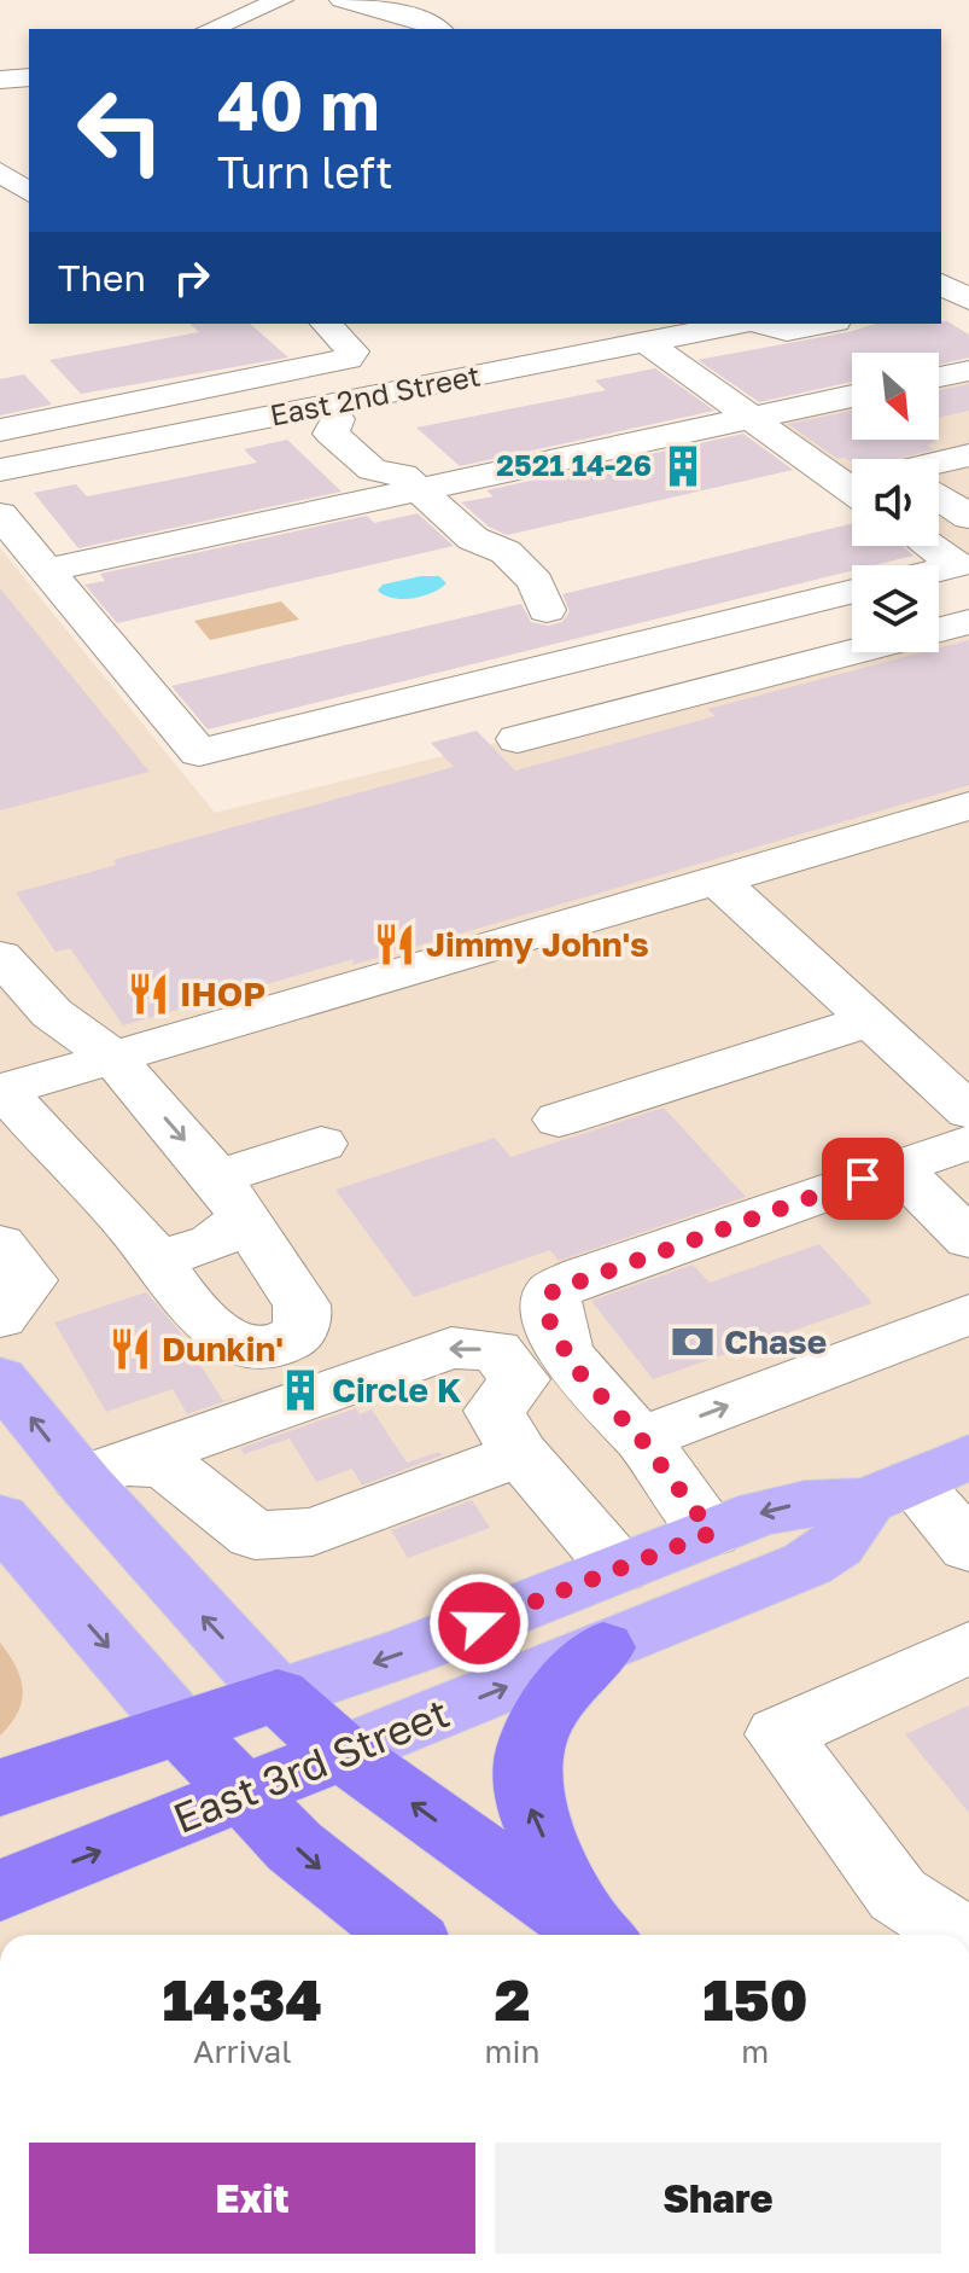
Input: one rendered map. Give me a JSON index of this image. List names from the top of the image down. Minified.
{"streets":{"highway":["East 3rd Street"],"street":["East 2nd Street"]},"places":{"building":["2521 14-26","Circle K"],"restaurant":["Jimmy John's","IHOP","Dunkin'"],"bank":["Chase"]},"north":"bottom right","page":{"turn":["40 m","Turn left"],"then":"Then","eta":["14:34","Arrival","2","min","150","m"],"buttons":["Exit","Share"]}}
